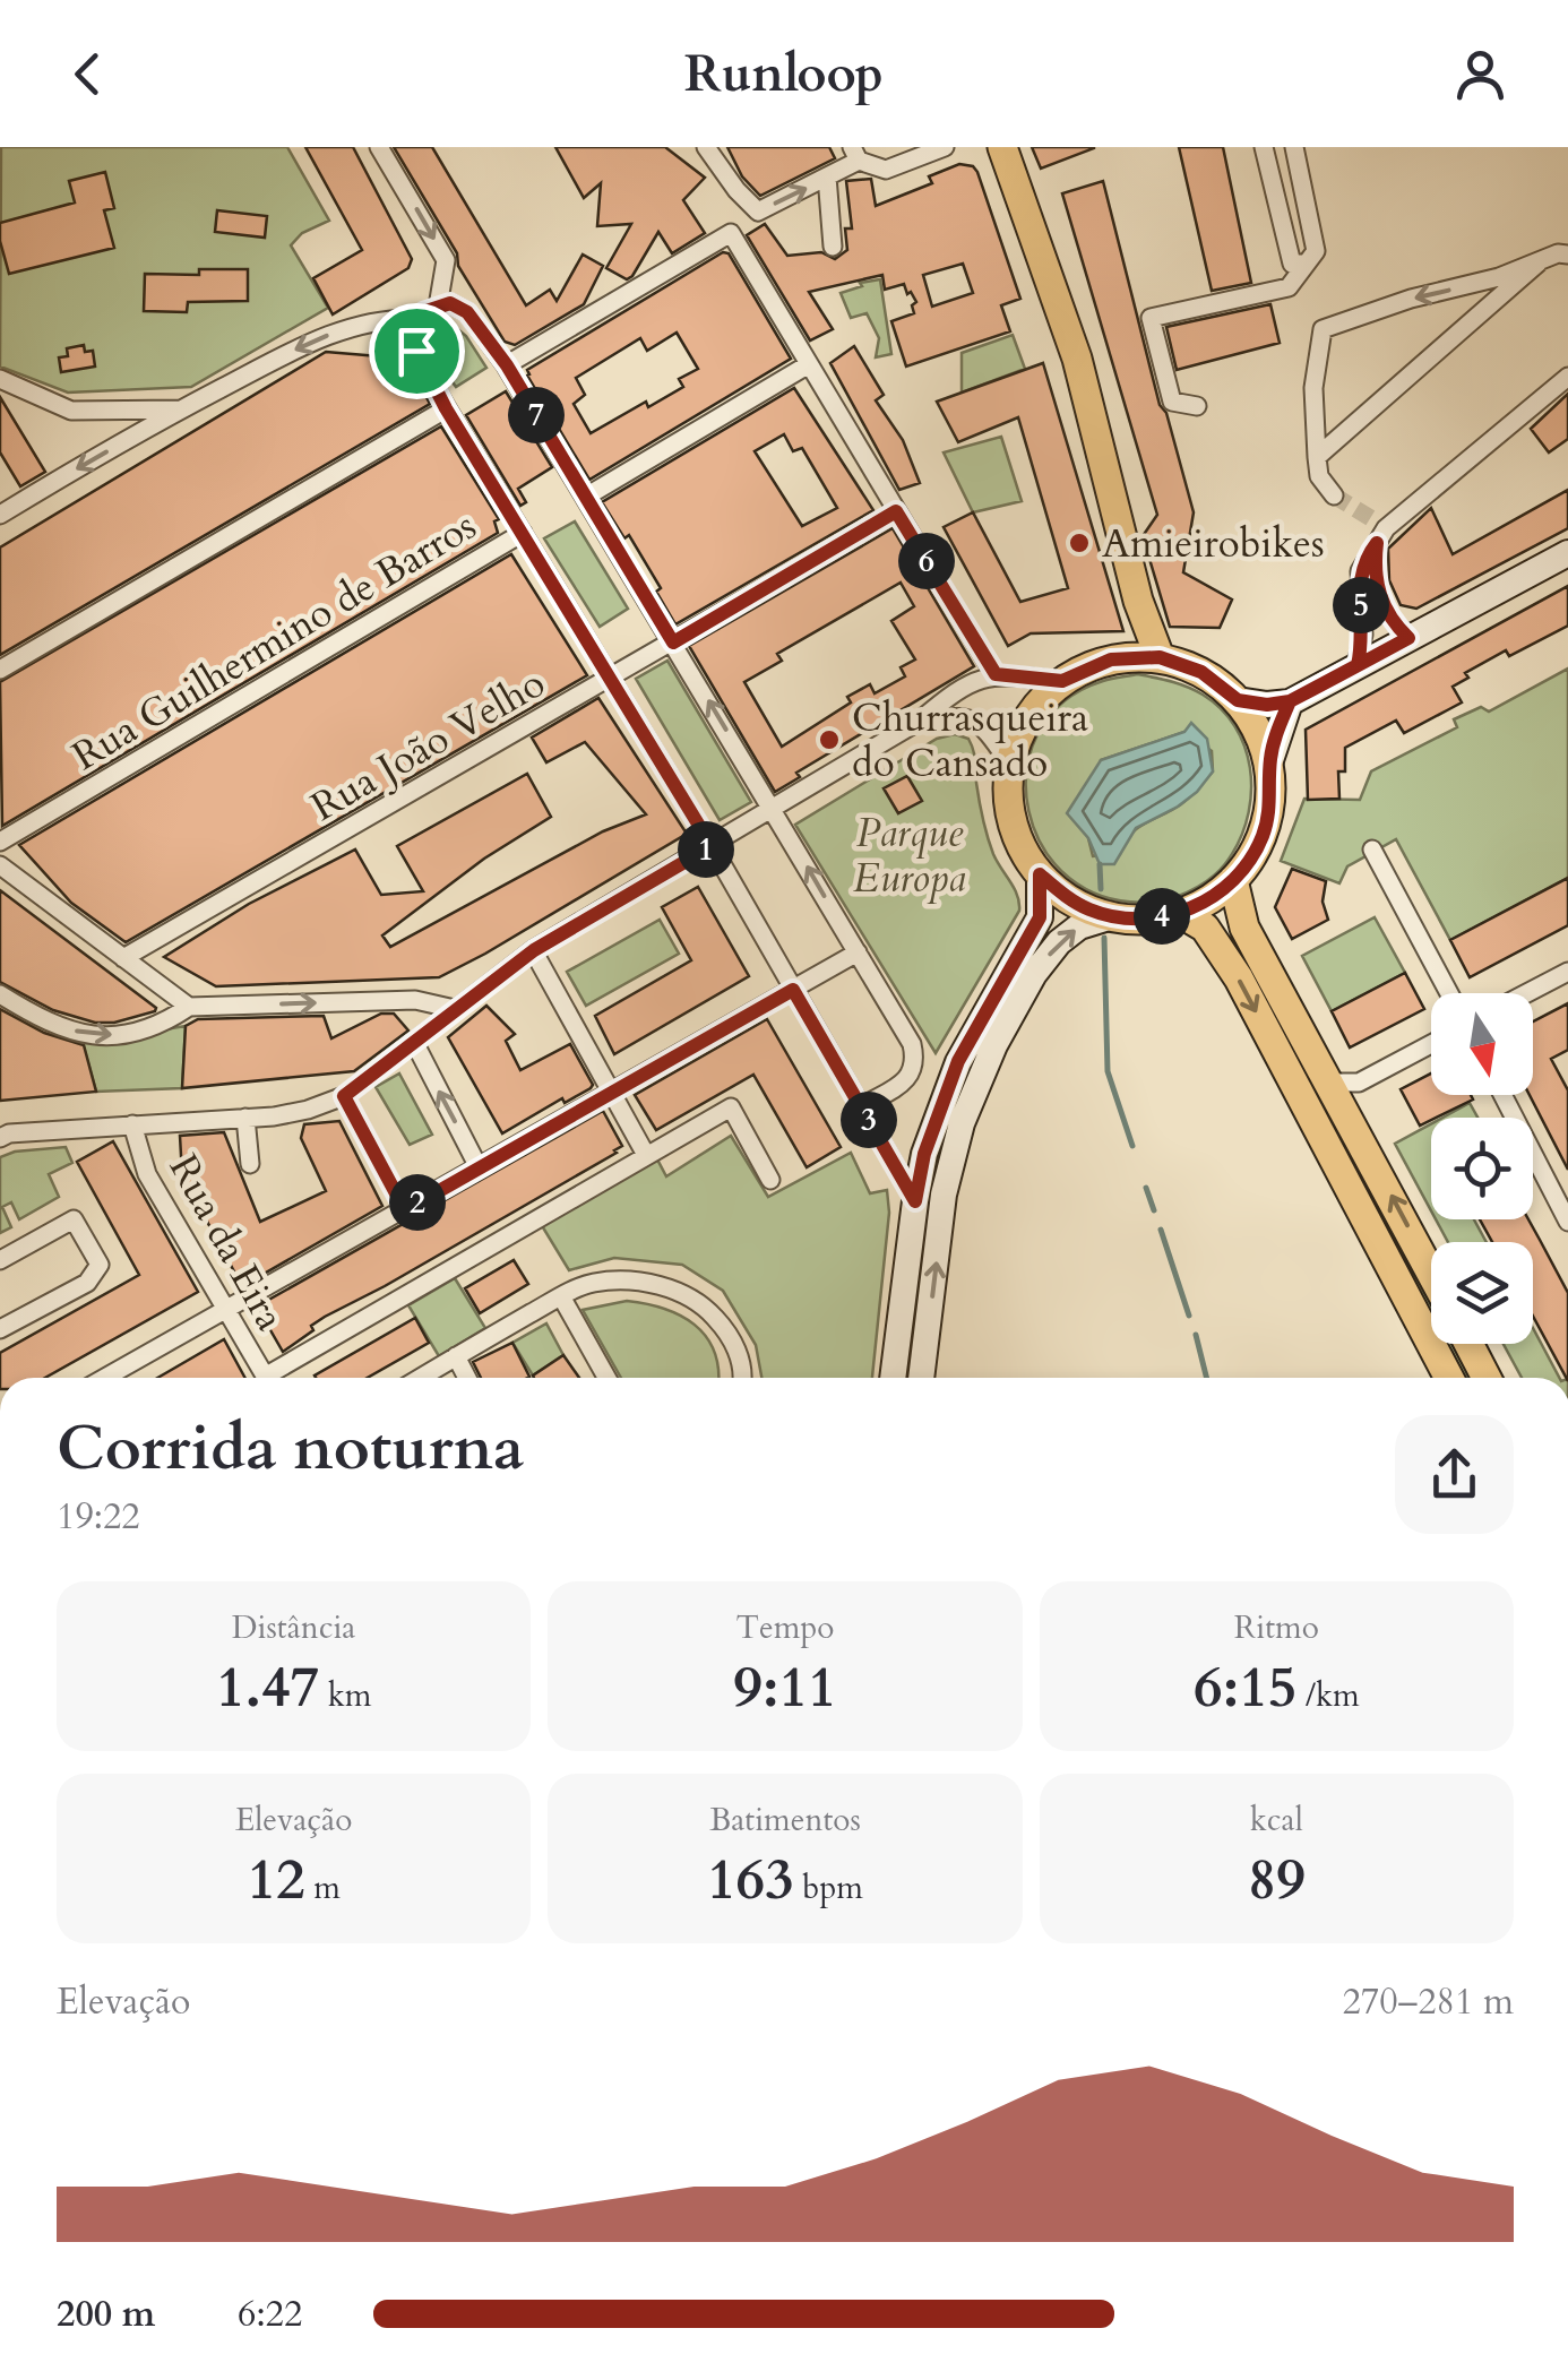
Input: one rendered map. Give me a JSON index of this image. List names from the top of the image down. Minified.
{"streets":{"street":["Rua Guilhermino de Barros","Rua João Velho","Rua da Eira"]},"parks":["Parque Europa"],"places":["Amieirobikes","Churrasqueira do Cansado"],"north":"bottom","page":{"header":"Runloop","pins":["7","6","5","1","4","3","2"],"heading":["Corrida noturna","19:22"],"stats":[["Distância","1.47 km"],["Tempo","9:11"],["Ritmo","6:15 /km"],["Elevação","12 m"],["Batimentos","163 bpm"],["kcal","89"]],"chart":["Elevação","270–281 m"],"list":[{"name":"200 m","note":"6:22"}]}}
